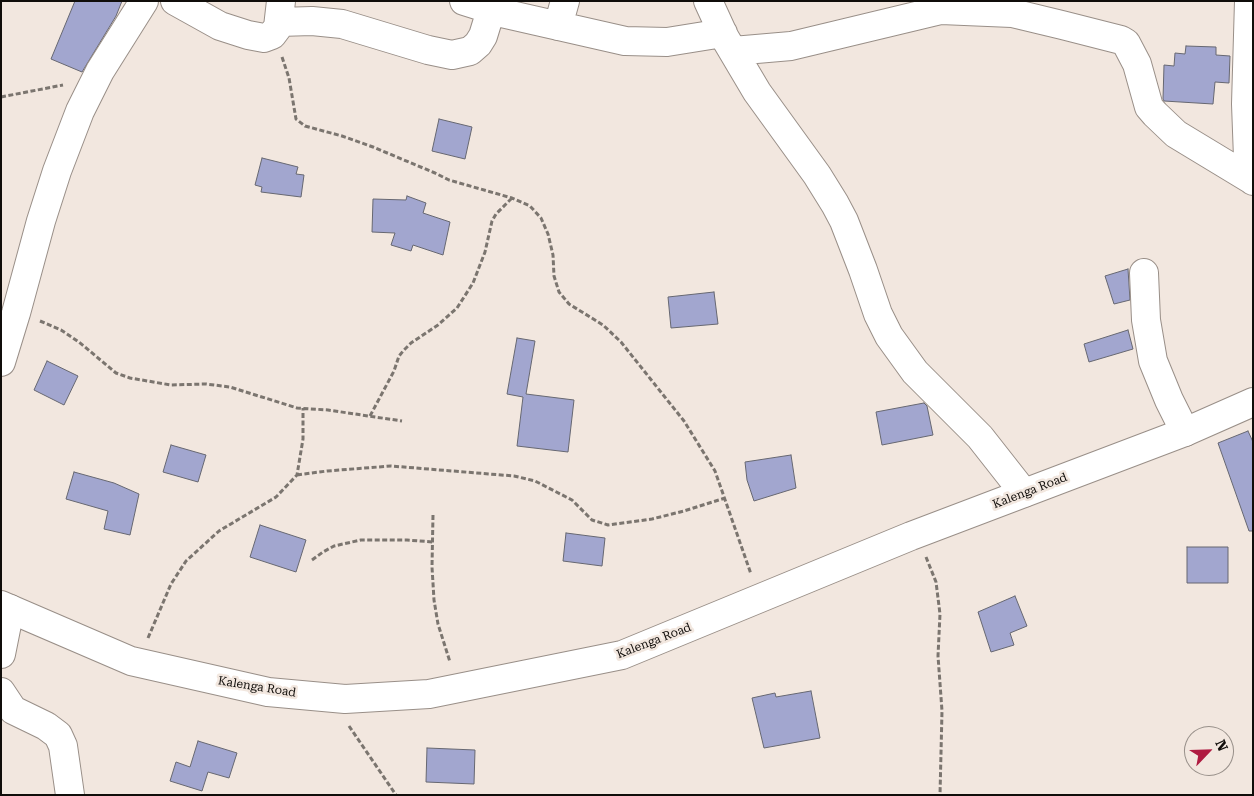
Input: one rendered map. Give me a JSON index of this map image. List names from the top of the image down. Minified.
{"streets":{"street":["Kalenga Road"]},"north":"top right"}
